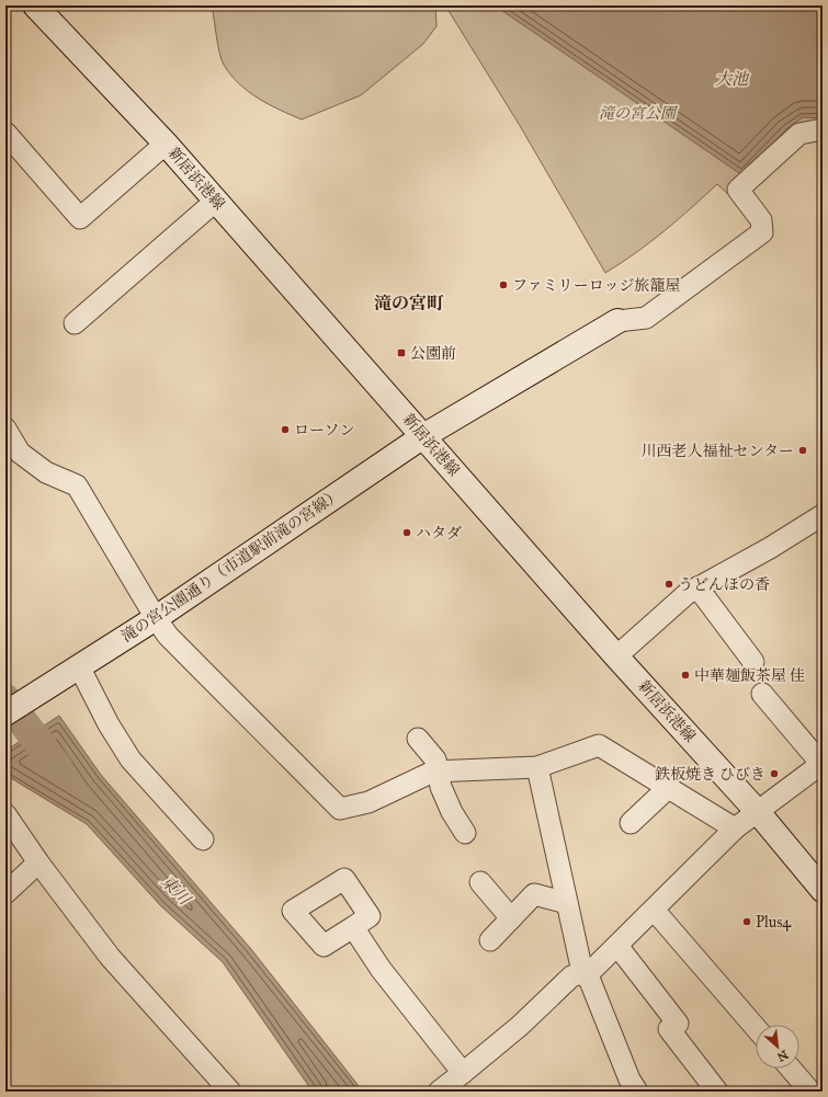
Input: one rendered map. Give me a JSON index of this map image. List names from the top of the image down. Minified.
{"streets":{"main road":["新居浜港線","滝の宮公園通り（市道駅前滝の宮線）"]},"crossings":[["新居浜港線","滝の宮公園通り（市道駅前滝の宮線）"]],"districts":["滝の宮町"],"water":["大池","東川"],"parks":["滝の宮公園"],"places":{"other":["ファミリーロッジ旅籠屋","ローソン","川西老人福祉センター","ハタダ","うどんほの香","中華麺飯茶屋 佳","鉄板焼き ひびき","Plus4"],"transit":["公園前"]},"north":"bottom right"}
